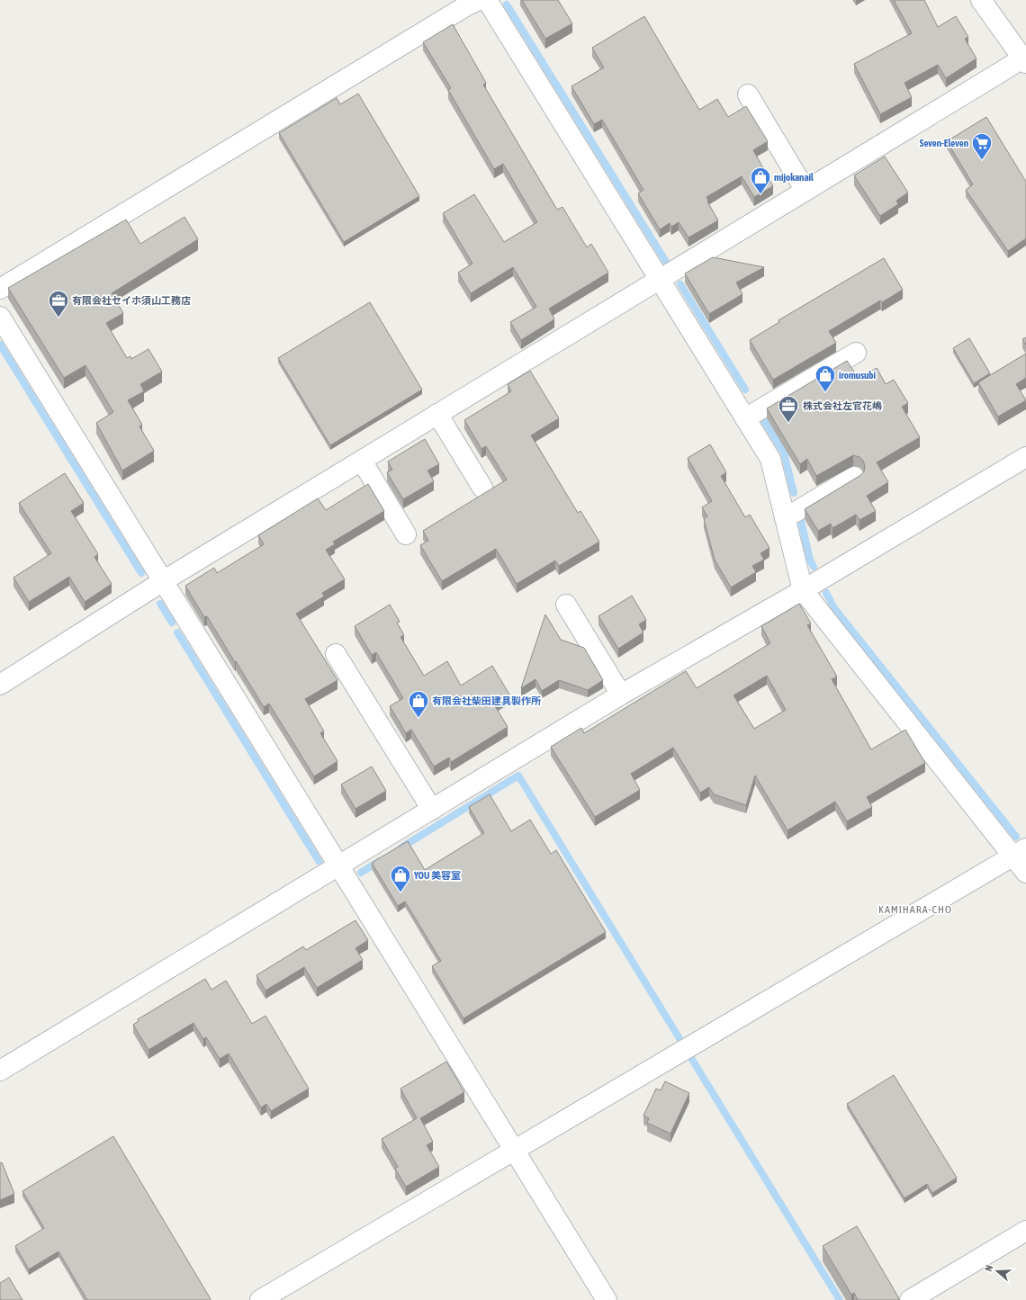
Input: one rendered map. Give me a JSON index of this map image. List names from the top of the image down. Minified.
{"districts":["KAMIHARA-CHO"],"places":{"supermarket":["Seven-Eleven"],"shop":["mijokanail","iromusubi","有限会社柴田建具製作所","YOU 美容室"],"office":["有限会社セイホ須山工務店","株式会社左官花嶋"]},"north":"left"}
